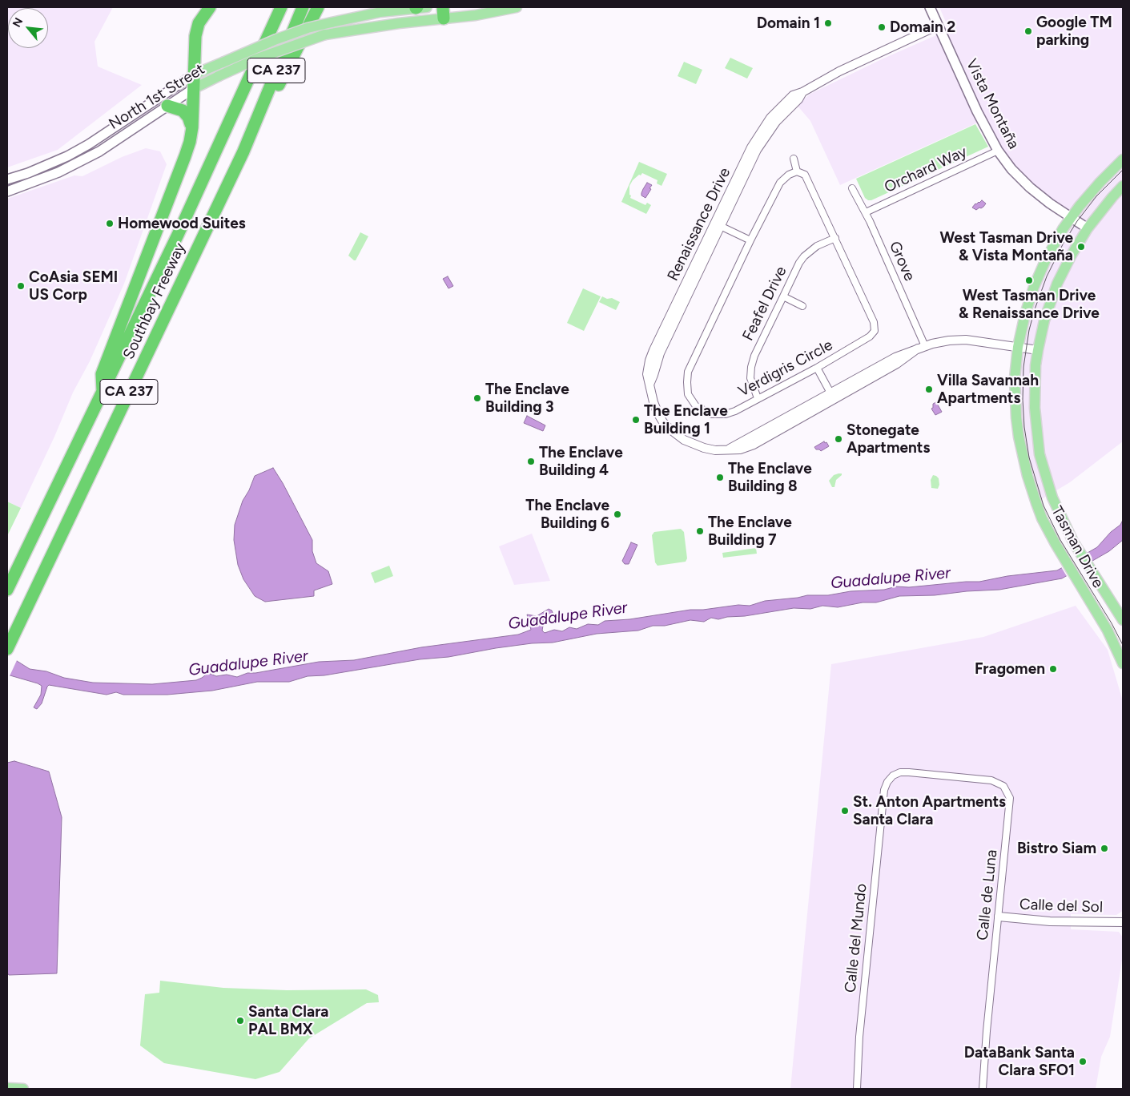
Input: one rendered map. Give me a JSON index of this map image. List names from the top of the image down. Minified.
{"streets":{"highway":["CA 237","Southbay Freeway"],"main road":["North 1st Street","Vista Montaña","Tasman Drive"],"street":["Orchard Way","Renaissance Drive","Grove","Feafel Drive","Verdigris Circle","Calle de Luna","Calle del Sol","Calle del Mundo"]},"crossings":[["Vista Montaña","Orchard Way"],["Vista Montaña","Renaissance Drive"],["Vista Montaña","Tasman Drive"],["Orchard Way","Grove"],["Renaissance Drive","Grove"],["Renaissance Drive","Tasman Drive"],["Feafel Drive","Verdigris Circle"],["Calle de Luna","Calle del Sol"],["Calle de Luna","Calle del Mundo"]],"water":["Guadalupe River"],"places":["Domain 1","Domain 2","Google TM parking","Homewood Suites","West Tasman Drive & Vista Montaña","West Tasman Drive & Renaissance Drive","CoAsia SEMI US Corp","Villa Savannah Apartments","The Enclave Building 3","The Enclave Building 1","Stonegate Apartments","The Enclave Building 4","The Enclave Building 8","The Enclave Building 6","The Enclave Building 7","Fragomen","St. Anton Apartments Santa Clara","Bistro Siam","Santa Clara PAL BMX","DataBank Santa Clara SFO1"],"north":"top left"}
